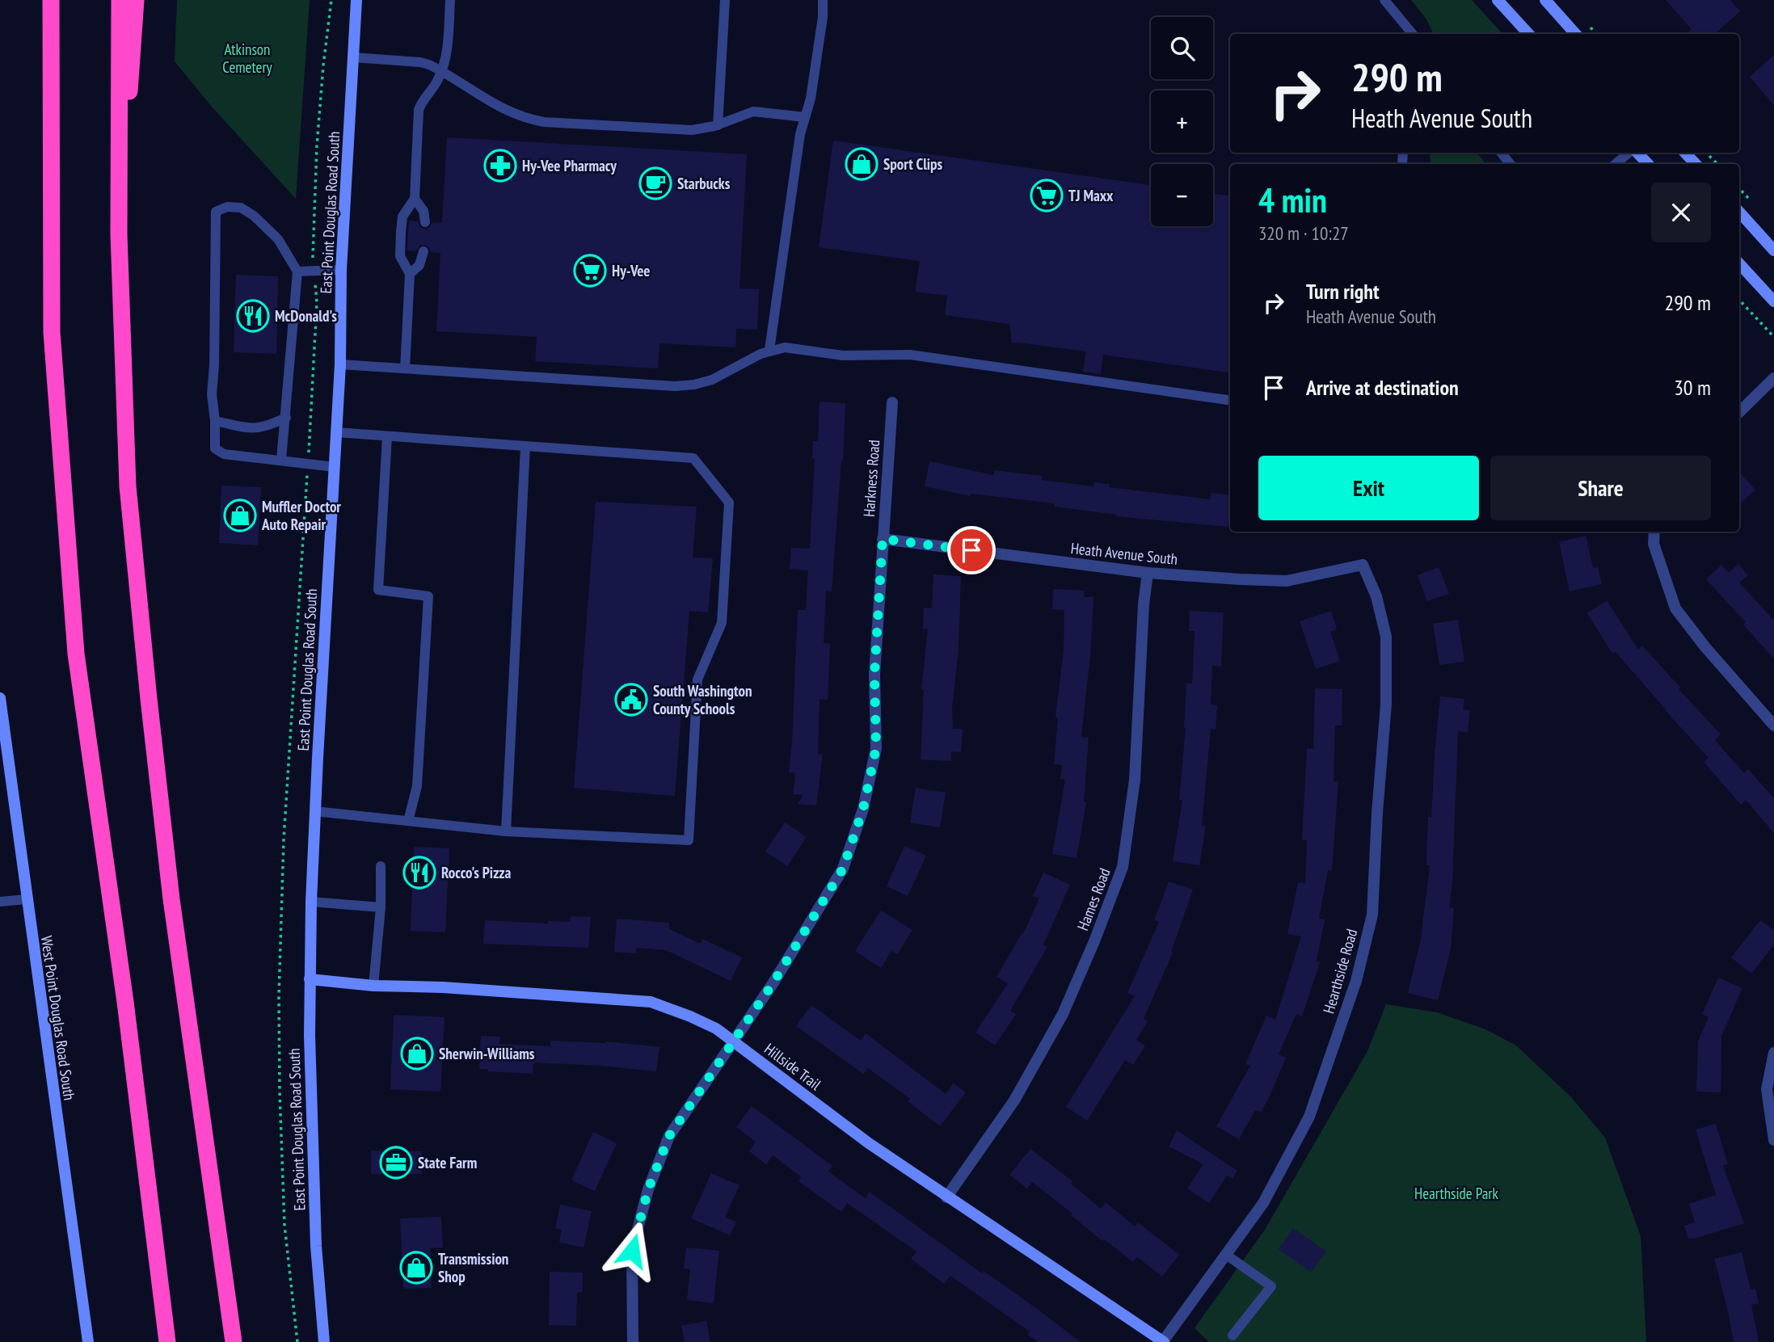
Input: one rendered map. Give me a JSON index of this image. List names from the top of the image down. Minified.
{"streets":{"street":["East Point Douglas Road South","Harkness Road","Heath Avenue South","Hames Road","Hearthside Road","West Point Douglas Road South","Hillside Trail"]},"crossings":[["East Point Douglas Road South","Hillside Trail"],["Harkness Road","Heath Avenue South"],["Harkness Road","Hillside Trail"],["Heath Avenue South","Hames Road"],["Heath Avenue South","Hearthside Road"],["Hames Road","Hillside Trail"],["Hearthside Road","Hillside Trail"]],"parks":["Atkinson Cemetery","Hearthside Park"],"places":{"shop":["Sport Clips","Muffler Doctor Auto Repair","Sherwin-Williams","Transmission Shop"],"pharmacy":["Hy-Vee Pharmacy"],"cafe":["Starbucks"],"supermarket":["TJ Maxx","Hy-Vee"],"restaurant":["McDonald's","Rocco's Pizza"],"public building":["South Washington County Schools"],"office":["State Farm"]},"page":{"map_buttons":["+","−"],"turn":["290 m","Heath Avenue South"],"heading":["4 min","320 m · 10:27"],"list":[{"name":"Turn right","note":"Heath Avenue South","value":"290 m"},{"name":"Arrive at destination","value":"30 m"}],"buttons":["Exit","Share"]}}
